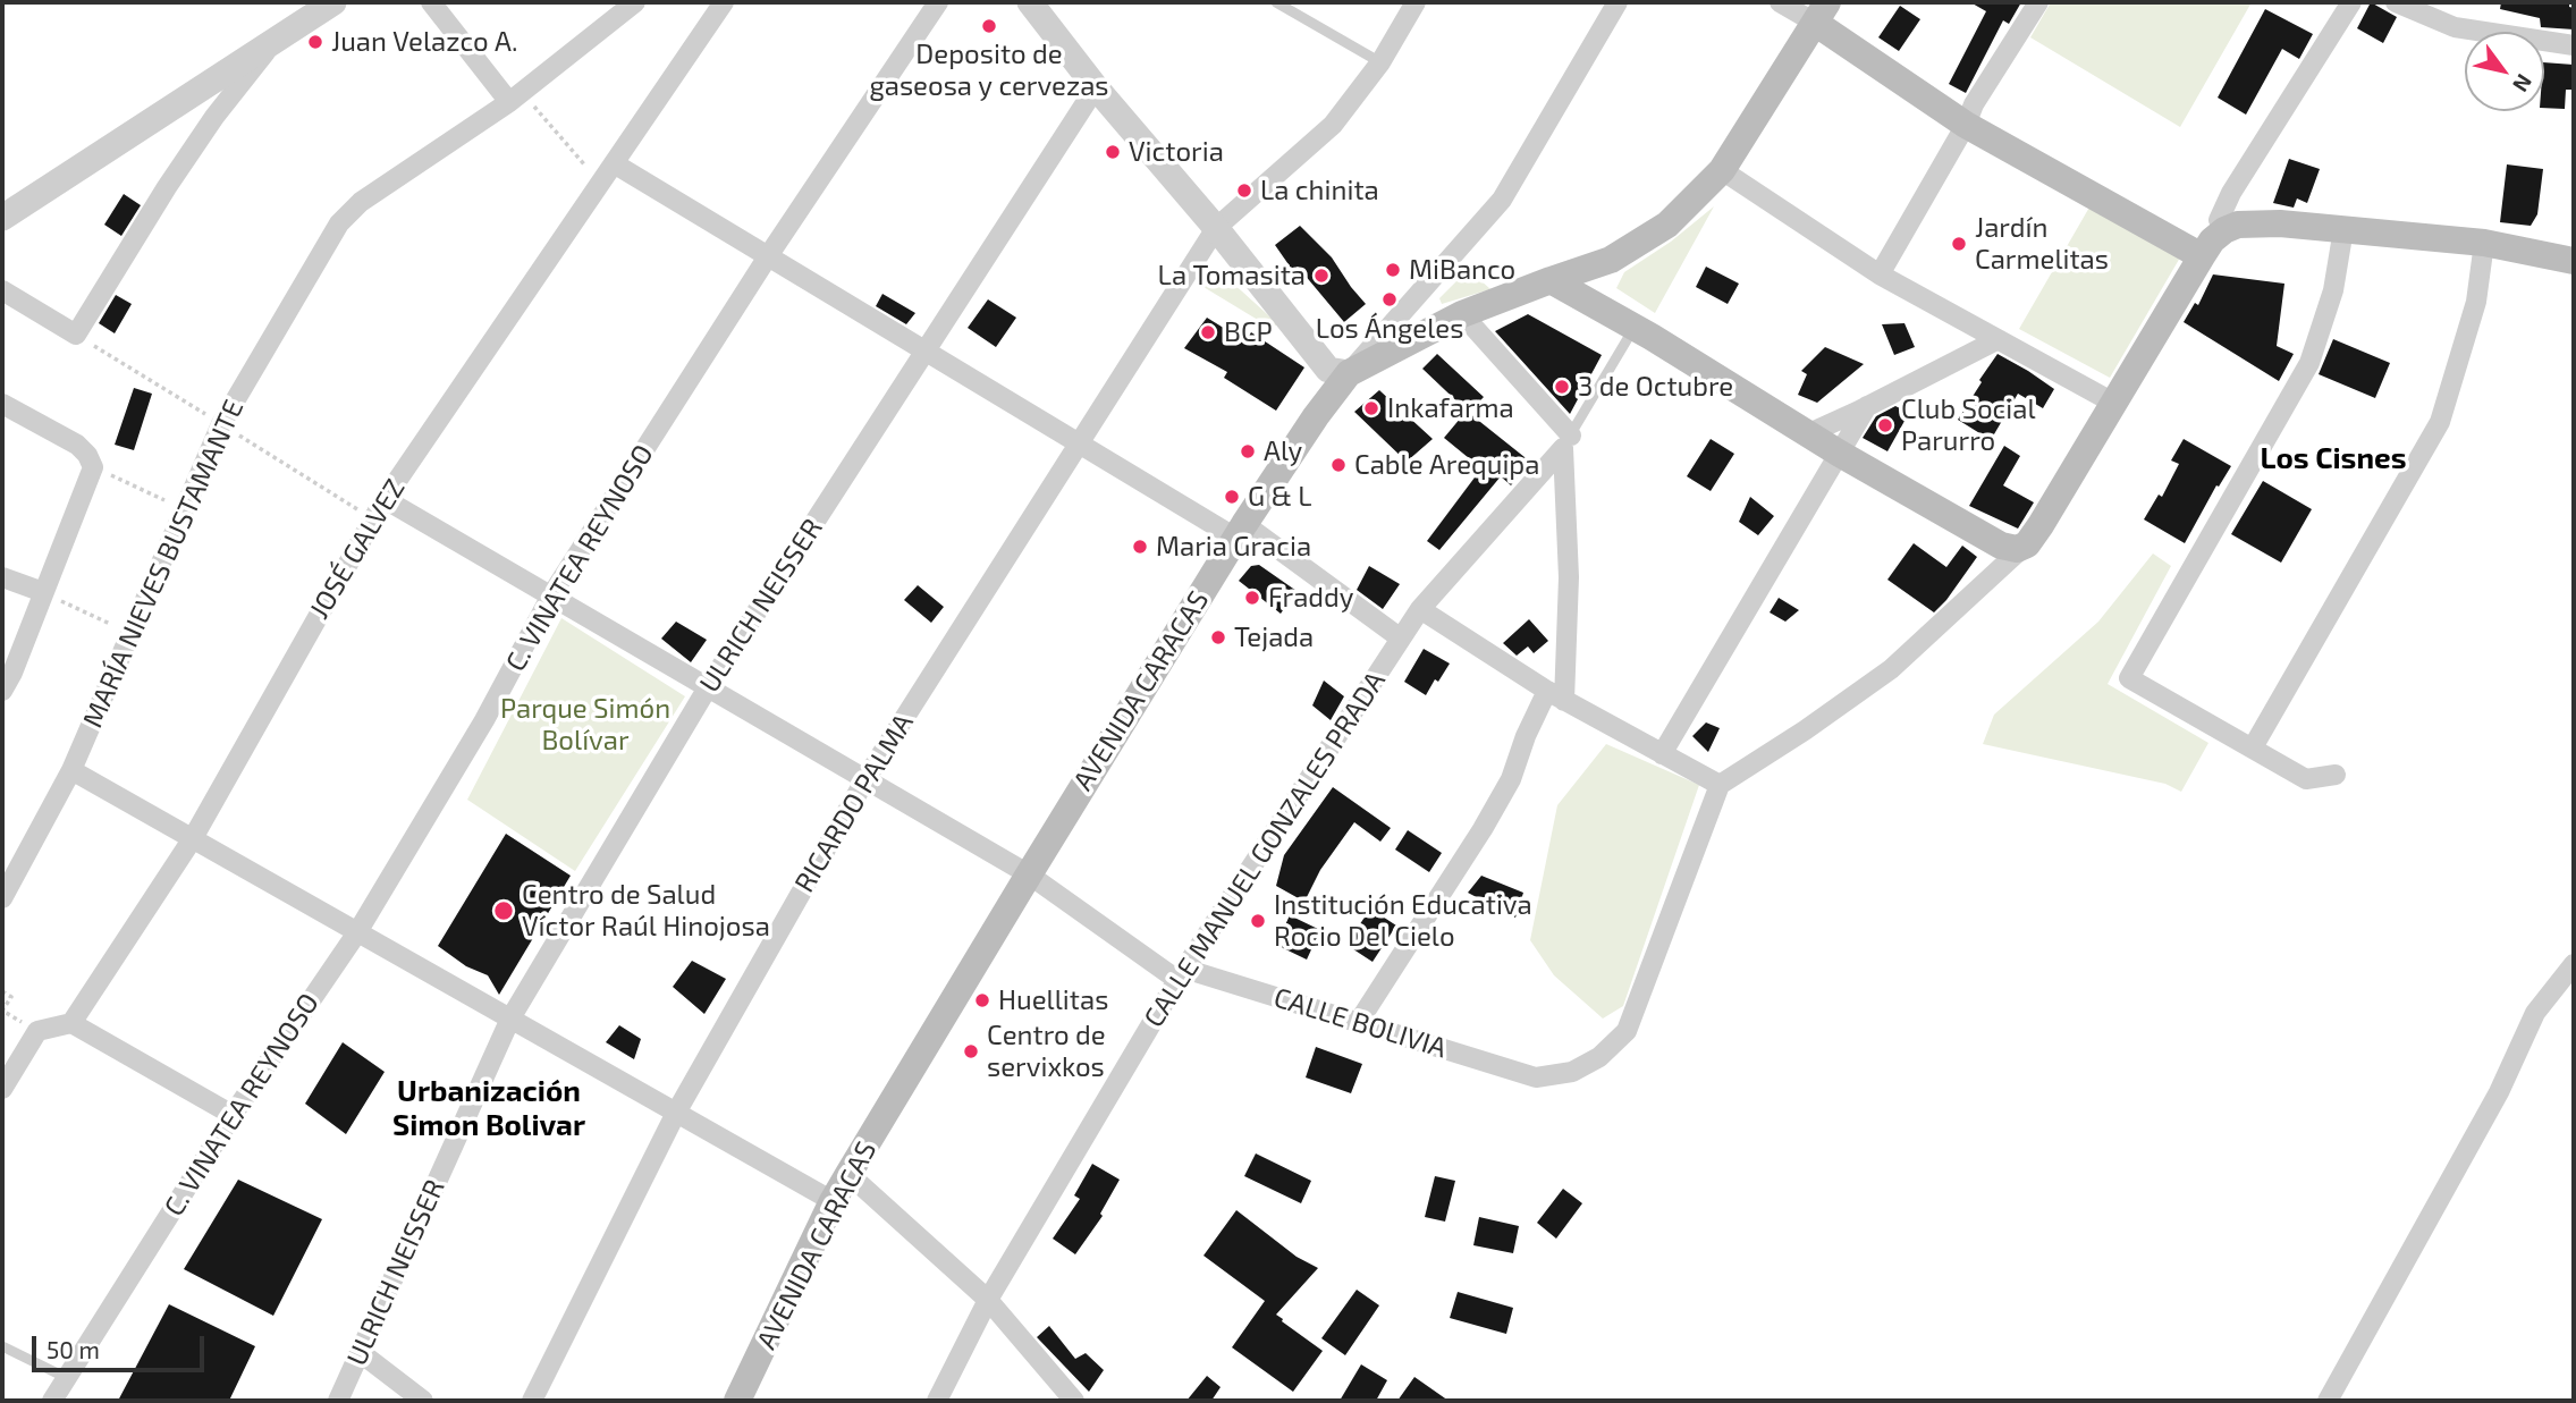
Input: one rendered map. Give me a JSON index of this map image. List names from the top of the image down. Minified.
{"streets":{"main road":["AVENIDA CARACAS"],"street":["JOSÉ GALVEZ","C. VINATEA REYNOSO","MARÍA NIEVES BUSTAMANTE","ULRICH NEISSER","RICARDO PALMA","CALLE MANUEL GONZALES PRADA","CALLE BOLIVIA"]},"crossings":[["JOSÉ GALVEZ","CALLE BOLIVIA"],["C. VINATEA REYNOSO","CALLE BOLIVIA"],["ULRICH NEISSER","CALLE BOLIVIA"],["AVENIDA CARACAS","CALLE BOLIVIA"],["RICARDO PALMA","CALLE BOLIVIA"],["CALLE MANUEL GONZALES PRADA","CALLE BOLIVIA"]],"districts":["Los Cisnes","Urbanización Simon Bolivar"],"parks":["Parque Simón Bolívar"],"places":["Deposito de gaseosa y cervezas","Juan Velazco A.","Victoria","La chinita","Jardín Carmelitas","MiBanco","La Tomasita","Los Ángeles","BCP","3 de Octubre","Inkafarma","Club Social Parurro","Aly","Cable Arequipa","G & L","Maria Gracia","Fraddy","Tejada","Centro de Salud Víctor Raúl Hinojosa","Institución Educativa Rocio Del Cielo","Huellitas","Centro de servixkos"],"scale_bar":"50 m","north":"bottom right"}
